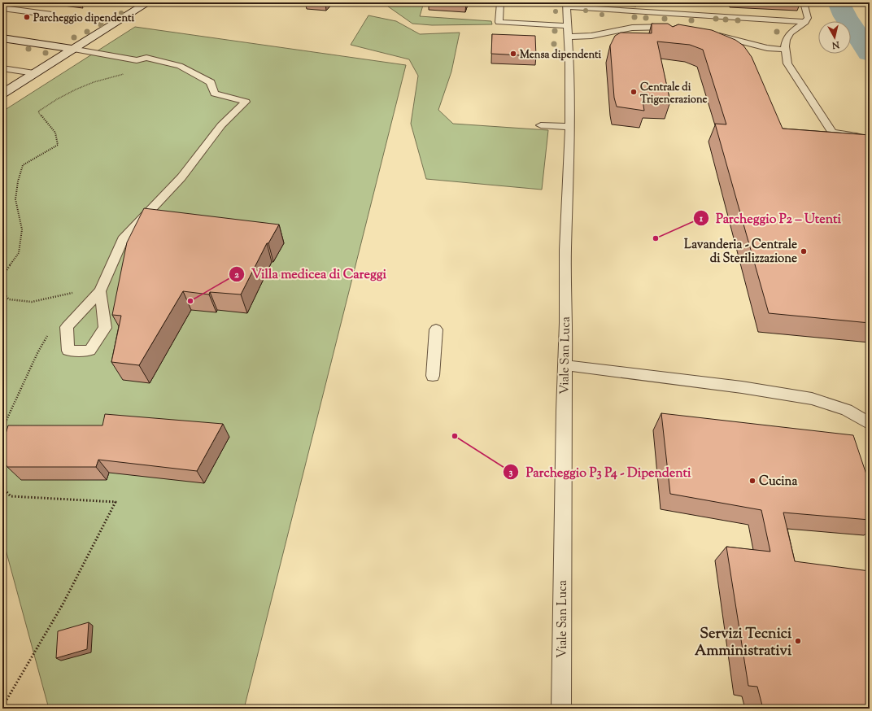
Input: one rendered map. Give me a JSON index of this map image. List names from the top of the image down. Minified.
{"streets":{"lane":["Viale San Luca"]},"places":["Parcheggio dipendenti","Mensa dipendenti","Centrale di Trigenerazione","Parcheggio P2 – Utenti","Lavanderia - Centrale di Sterilizzazione","Villa medicea di Careggi","Parcheggio P3 P4 - Dipendenti","Cucina","Servizi Tecnici Amministrativi"],"north":"bottom"}
